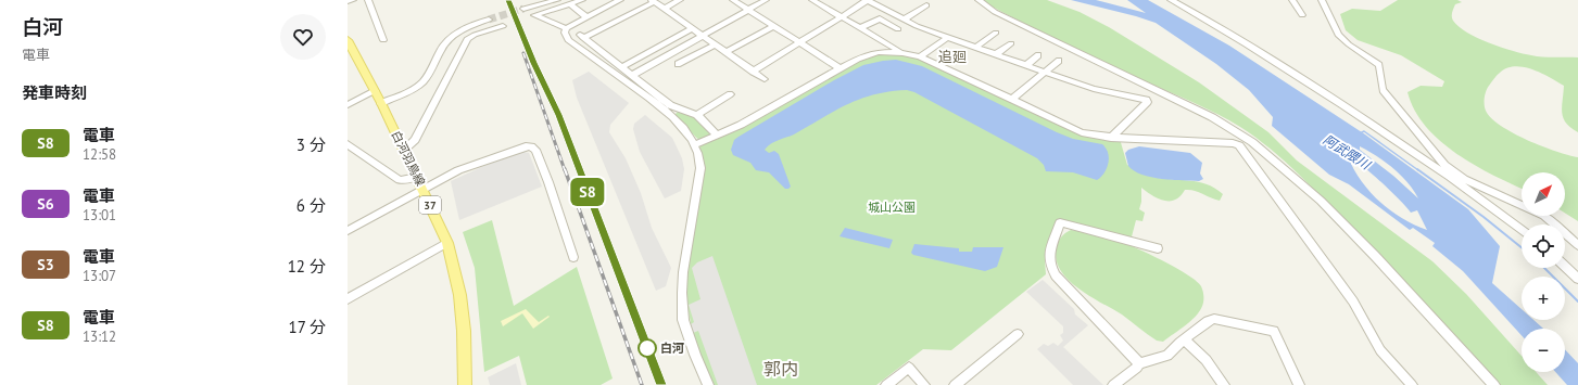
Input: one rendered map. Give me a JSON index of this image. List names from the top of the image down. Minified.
{"streets":{"main road":["白河羽鳥線","37"]},"districts":["追廻","郭内"],"water":["阿武隈川"],"parks":["城山公園"],"places":["白河"],"north":"top right","page":{"heading":[["白河","電車"],"発車時刻"],"on_map":"S8","list":[{"mark":"S8","name":"電車","note":"12:58","value":"3 分"},{"mark":"S6","name":"電車","note":"13:01","value":"6 分"},{"mark":"S3","name":"電車","note":"13:07","value":"12 分"},{"mark":"S8","name":"電車","note":"13:12","value":"17 分"}],"map_buttons":["+","−"]}}
